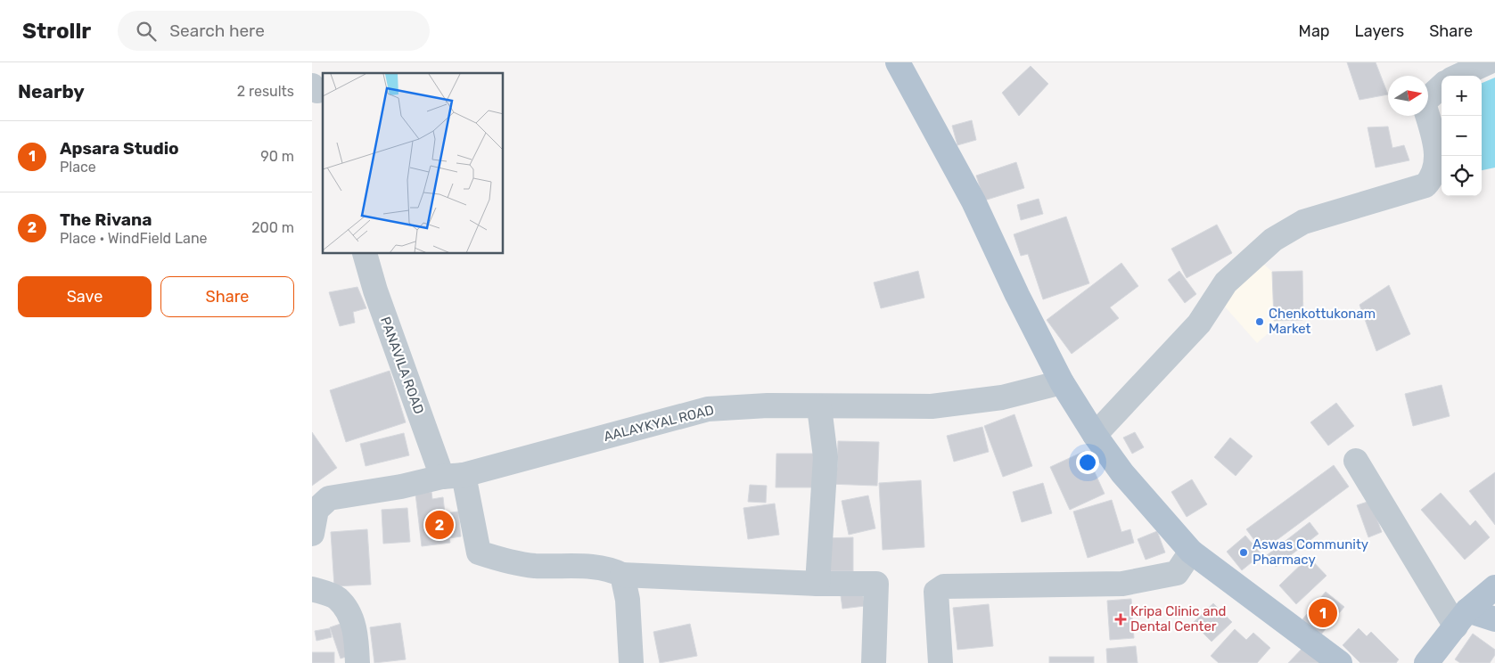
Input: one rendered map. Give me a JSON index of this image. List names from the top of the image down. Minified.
{"streets":{"street":["PANAVILA ROAD","AALAYKYAL ROAD"]},"crossings":[["PANAVILA ROAD","AALAYKYAL ROAD"]],"places":{"other":["Chenkottukonam Market","Aswas Community Pharmacy"],"health":["Kripa Clinic and Dental Center"]},"north":"right","page":{"header":"Strollr","search":"Search here","nav":["Map","Layers","Share"],"heading":["Nearby","2 results"],"map_buttons":["+","−"],"list":[{"mark":"1","name":"Apsara Studio","note":"Place","value":"90 m"},{"mark":"2","name":"The Rivana","note":"Place · WindField Lane","value":"200 m"}],"buttons":["Save","Share"],"pins":["2","1"]}}
